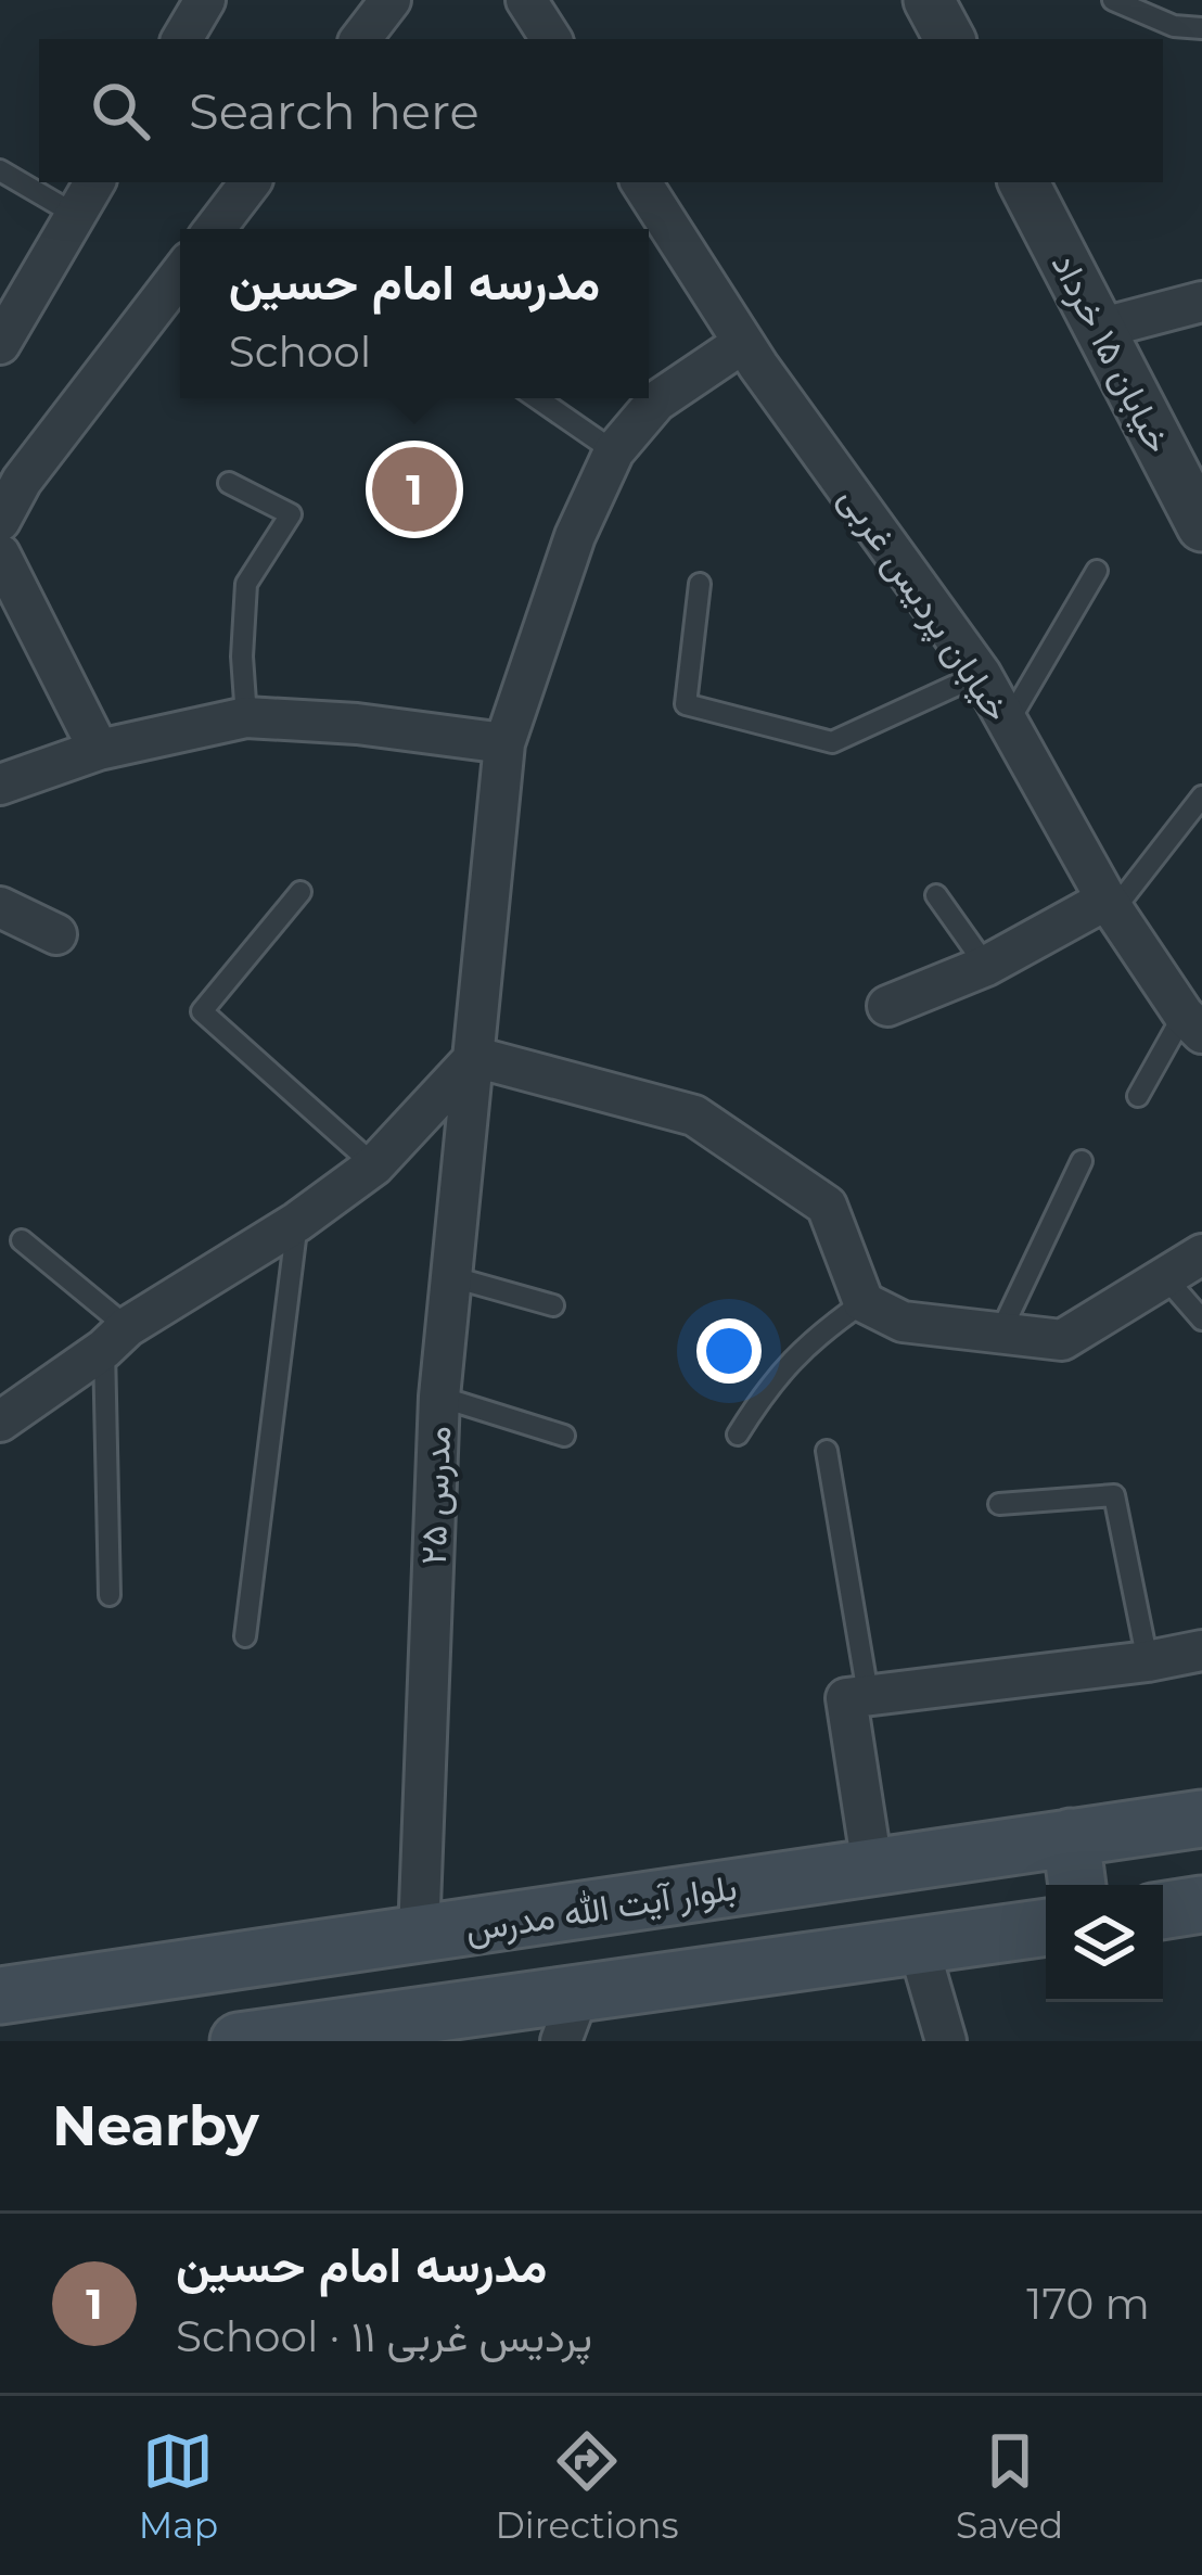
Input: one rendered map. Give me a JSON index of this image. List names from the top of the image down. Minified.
{"streets":{"main road":["بلوار آیت الله مدرس"],"street":["خیابان ۱۵ خرداد","خیابان پردیس غربی","مدرس ۲۵"]},"crossings":[["خیابان پردیس غربی","مدرس ۲۵"],["مدرس ۲۵","بلوار آیت الله مدرس"]],"page":{"search":"Search here","popup":["مدرسه امام حسین","School"],"pins":"1","heading":"Nearby","list":[{"mark":"1","name":"مدرسه امام حسین","note":"School · پردیس غربی ۱۱","value":"170 m"}],"nav":["Map","Directions","Saved"]}}
